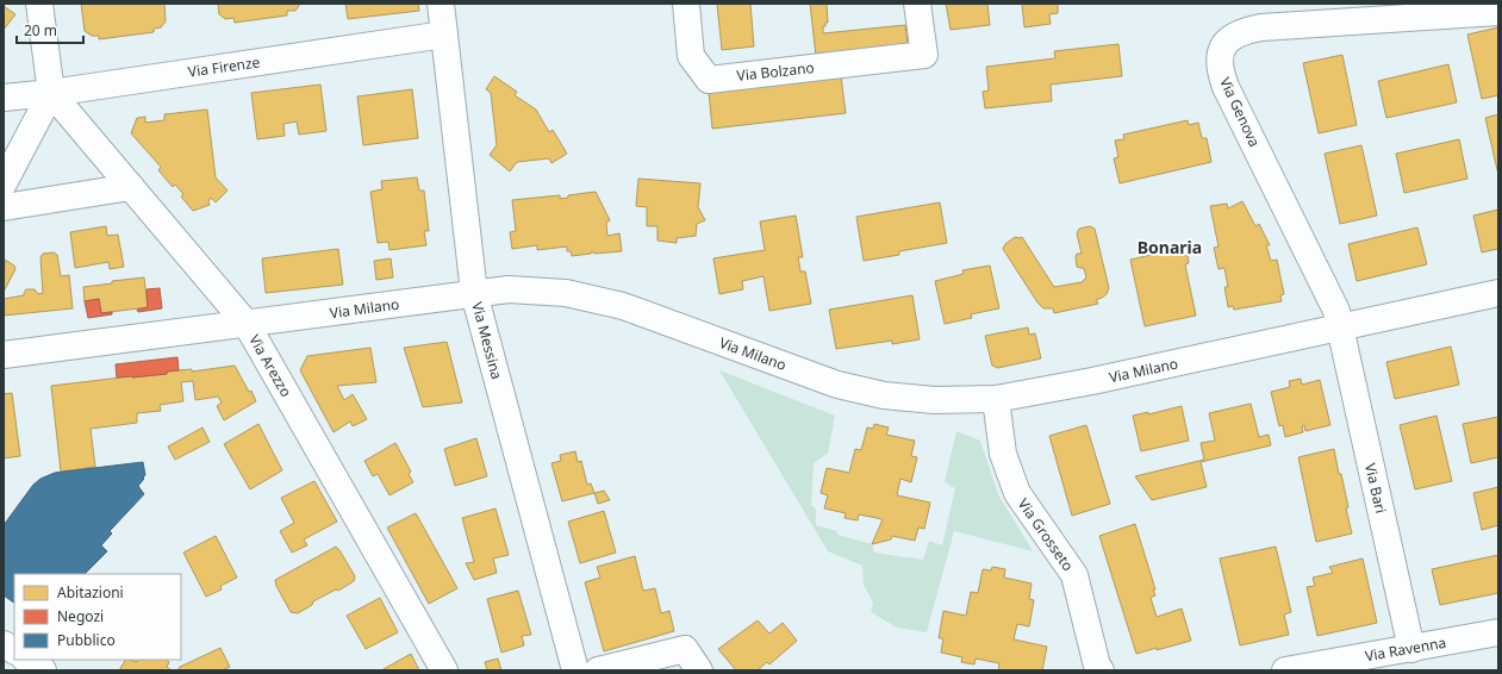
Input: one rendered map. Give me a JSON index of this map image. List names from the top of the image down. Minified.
{"streets":{"street":["Via Firenze","Via Bolzano","Via Genova","Via Milano","Via Messina","Via Arezzo","Via Bari","Via Grosseto","Via Ravenna"]},"crossings":[["Via Firenze","Via Messina"],["Via Firenze","Via Arezzo"],["Via Genova","Via Milano"],["Via Genova","Via Bari"],["Via Milano","Via Messina"],["Via Milano","Via Arezzo"],["Via Milano","Via Bari"],["Via Milano","Via Grosseto"],["Via Bari","Via Ravenna"]],"districts":["Bonaria"],"legend":["Abitazioni","Negozi","Pubblico"],"scale_bar":"20 m"}
